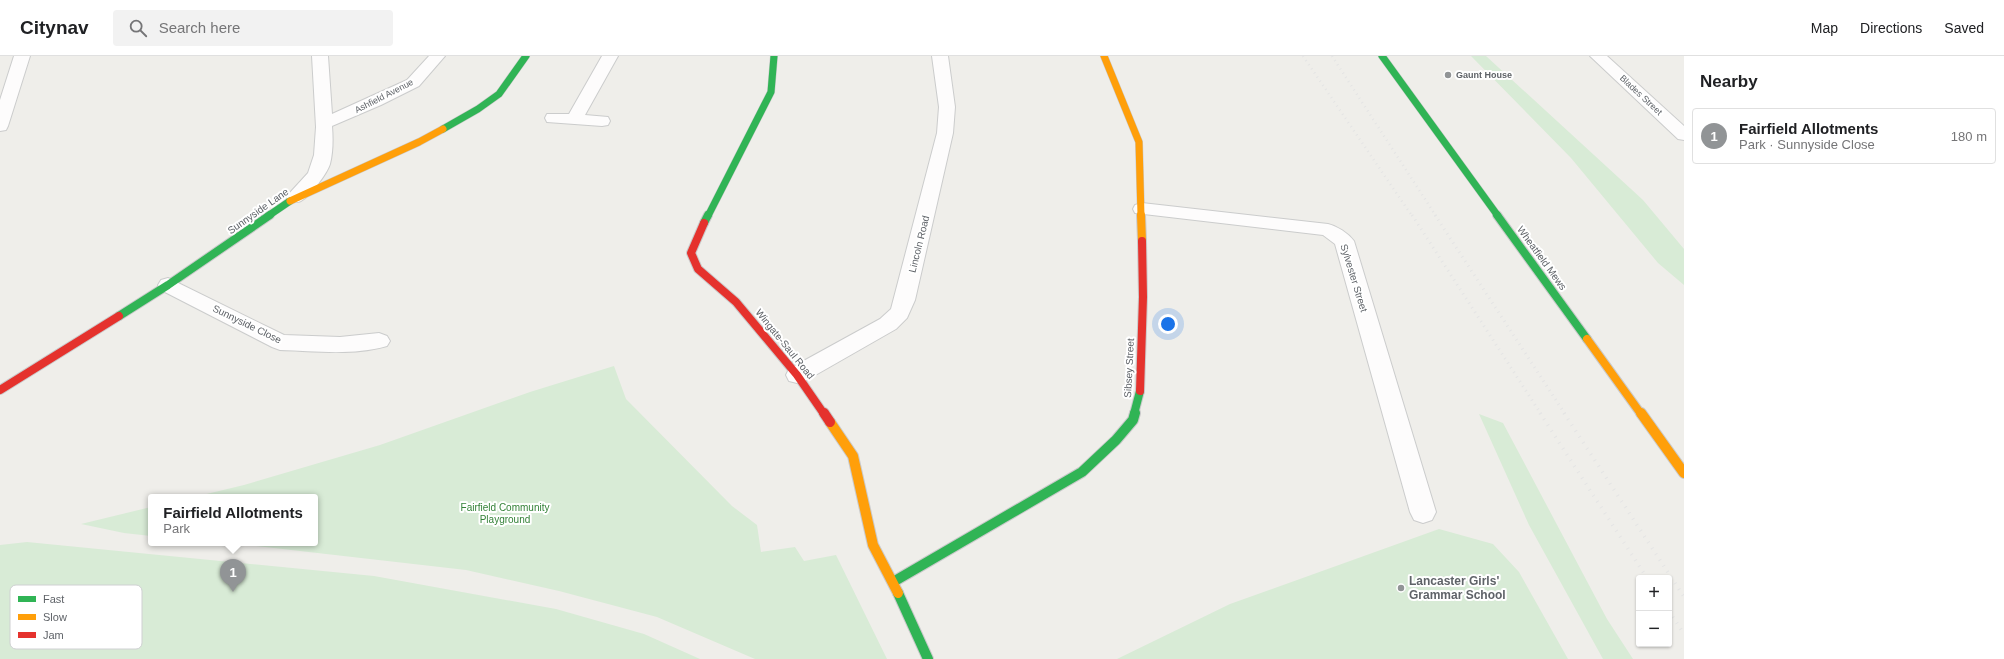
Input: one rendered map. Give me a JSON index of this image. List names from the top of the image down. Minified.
{"streets":{"street":["Blades Street","Ashfield Avenue","Sunnyside Lane","Lincoln Road","Wheatfield Mews","Sylvester Street","Sunnyside Close","Wingate-Saul Road","Sibsey Street"]},"crossings":[["Sunnyside Lane","Sunnyside Close"],["Lincoln Road","Wingate-Saul Road"],["Sylvester Street","Sibsey Street"],["Wingate-Saul Road","Sibsey Street"]],"parks":["Fairfield Community Playground"],"places":["Gaunt House","Lancaster Girls' Grammar School"],"legend":["Fast","Slow","Jam"],"page":{"header":"Citynav","search":"Search here","nav":["Map","Directions","Saved"],"heading":"Nearby","list":[{"mark":"1","name":"Fairfield Allotments","note":"Park · Sunnyside Close","value":"180 m"}],"popup":["Fairfield Allotments","Park"],"pins":"1","map_buttons":["+","−"]}}
